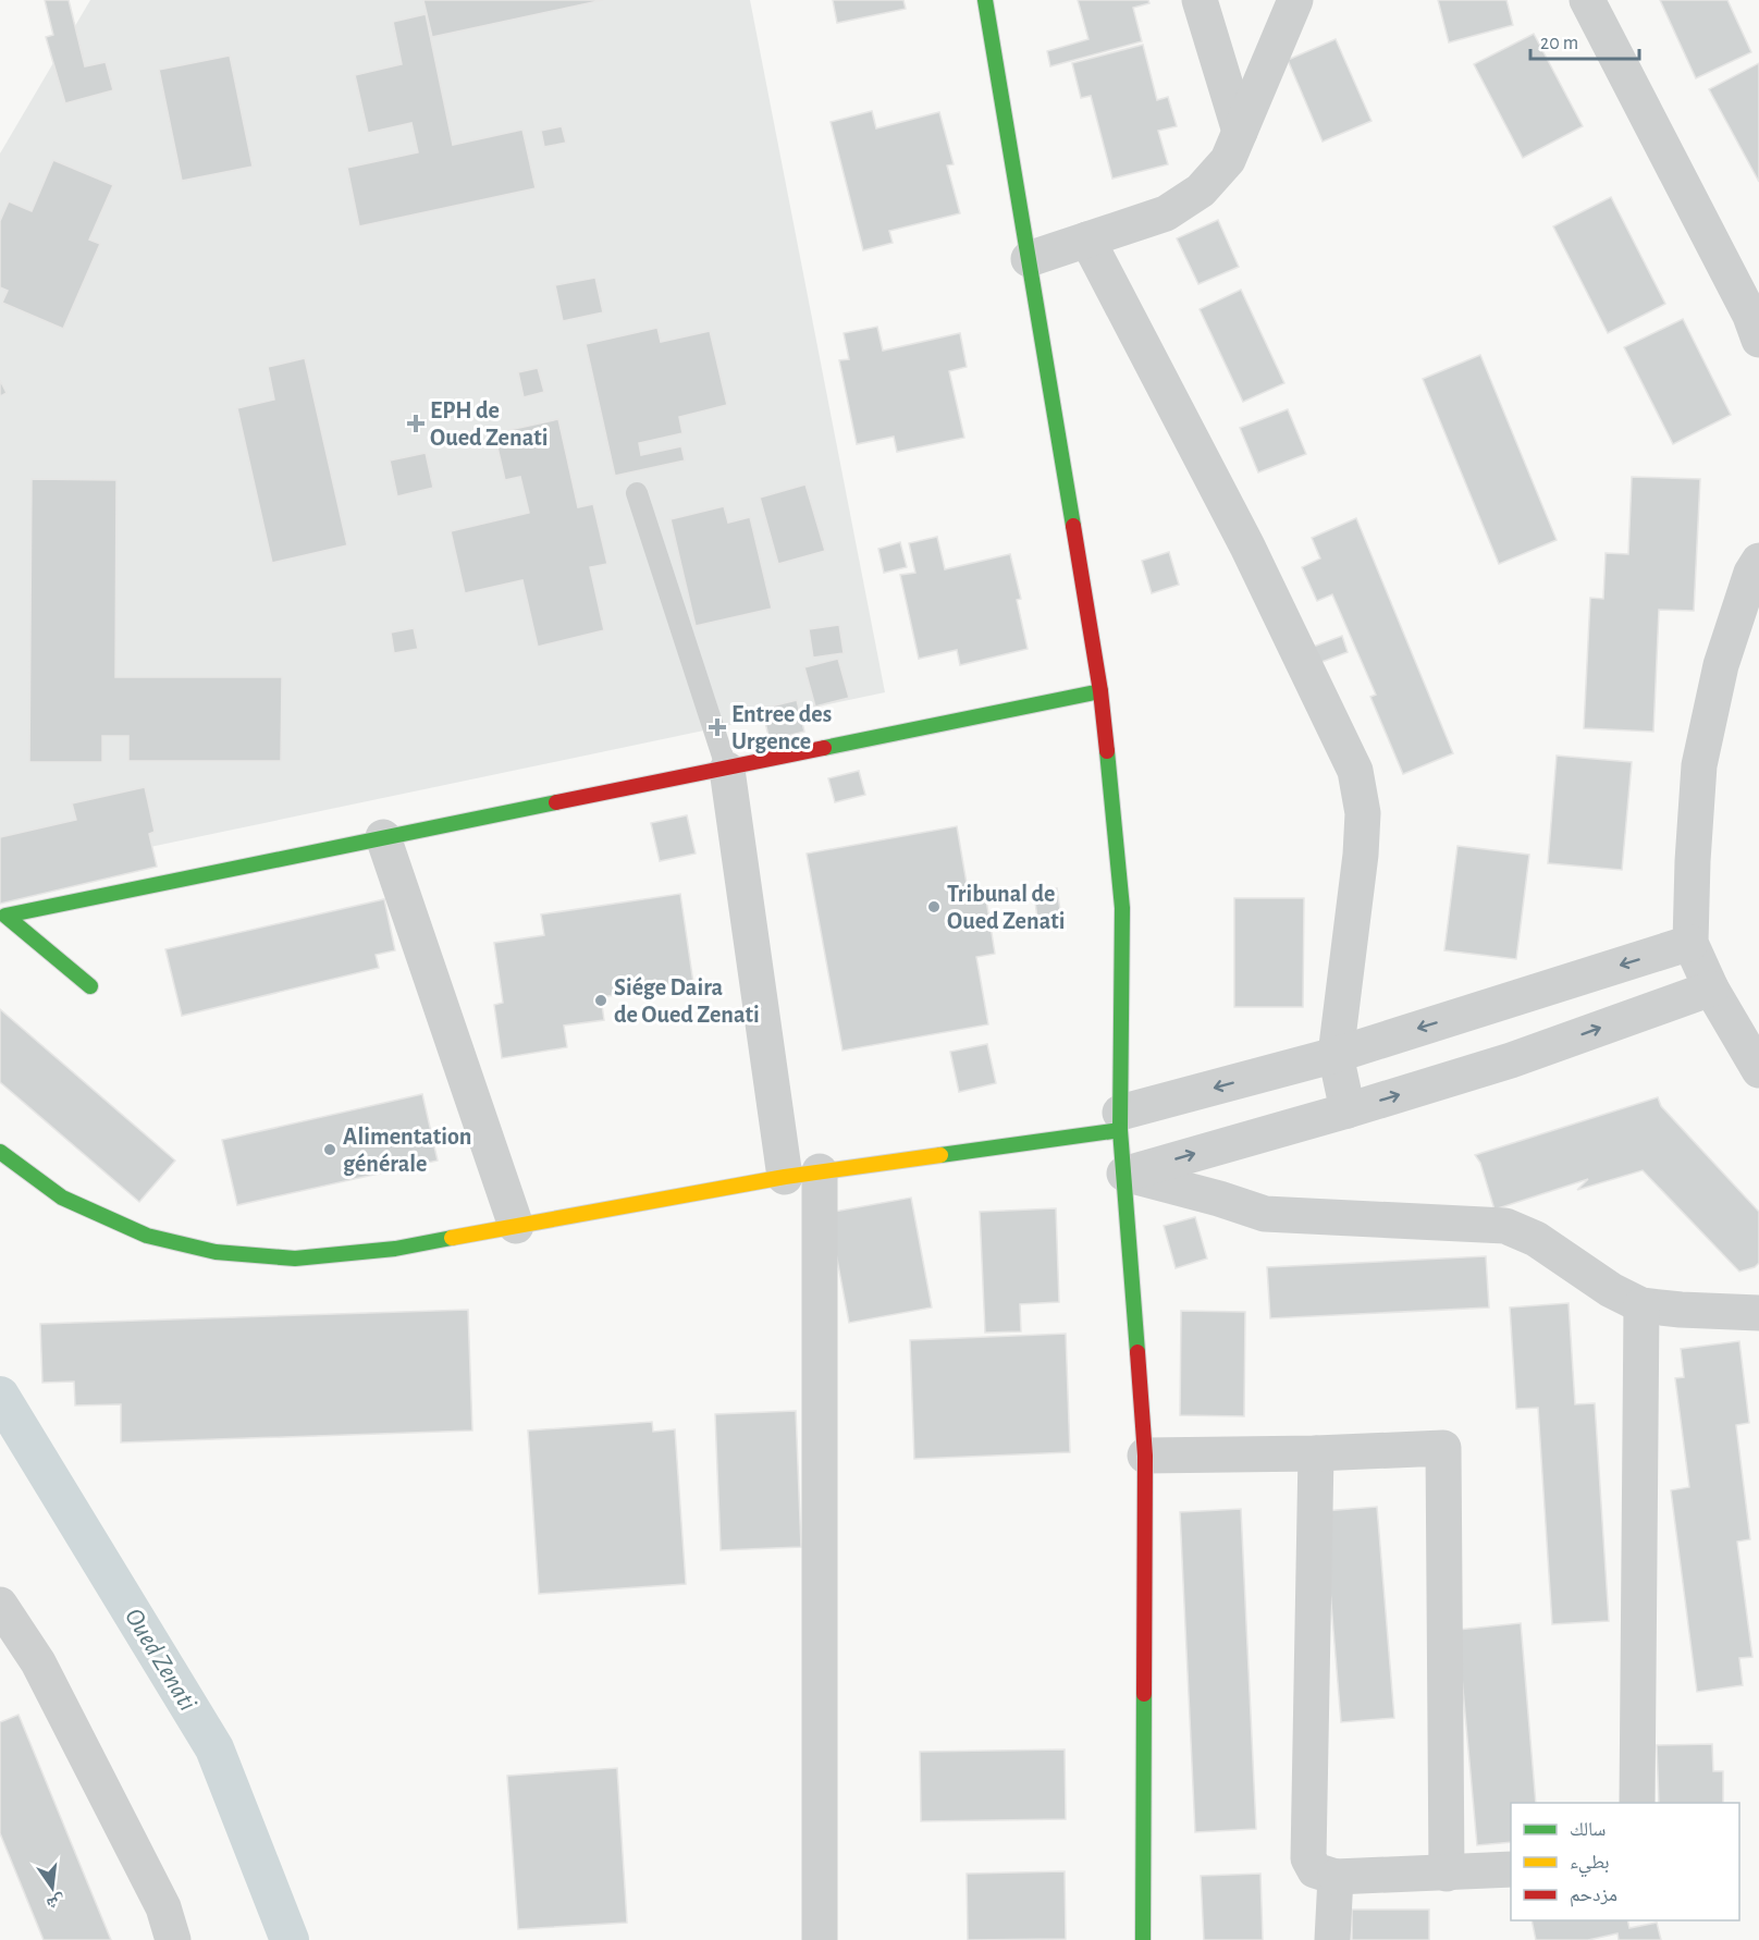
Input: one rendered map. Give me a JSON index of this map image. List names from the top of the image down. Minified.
{"water":["Oued Zenati"],"places":{"health":["EPH de Oued Zenati","Entree des Urgence"],"other":["Tribunal de Oued Zenati","Siége Daira de Oued Zenati","Alimentation générale"]},"legend":["سالك","بطيء","مزدحم"],"scale_bar":"20 m","north":"bottom"}
